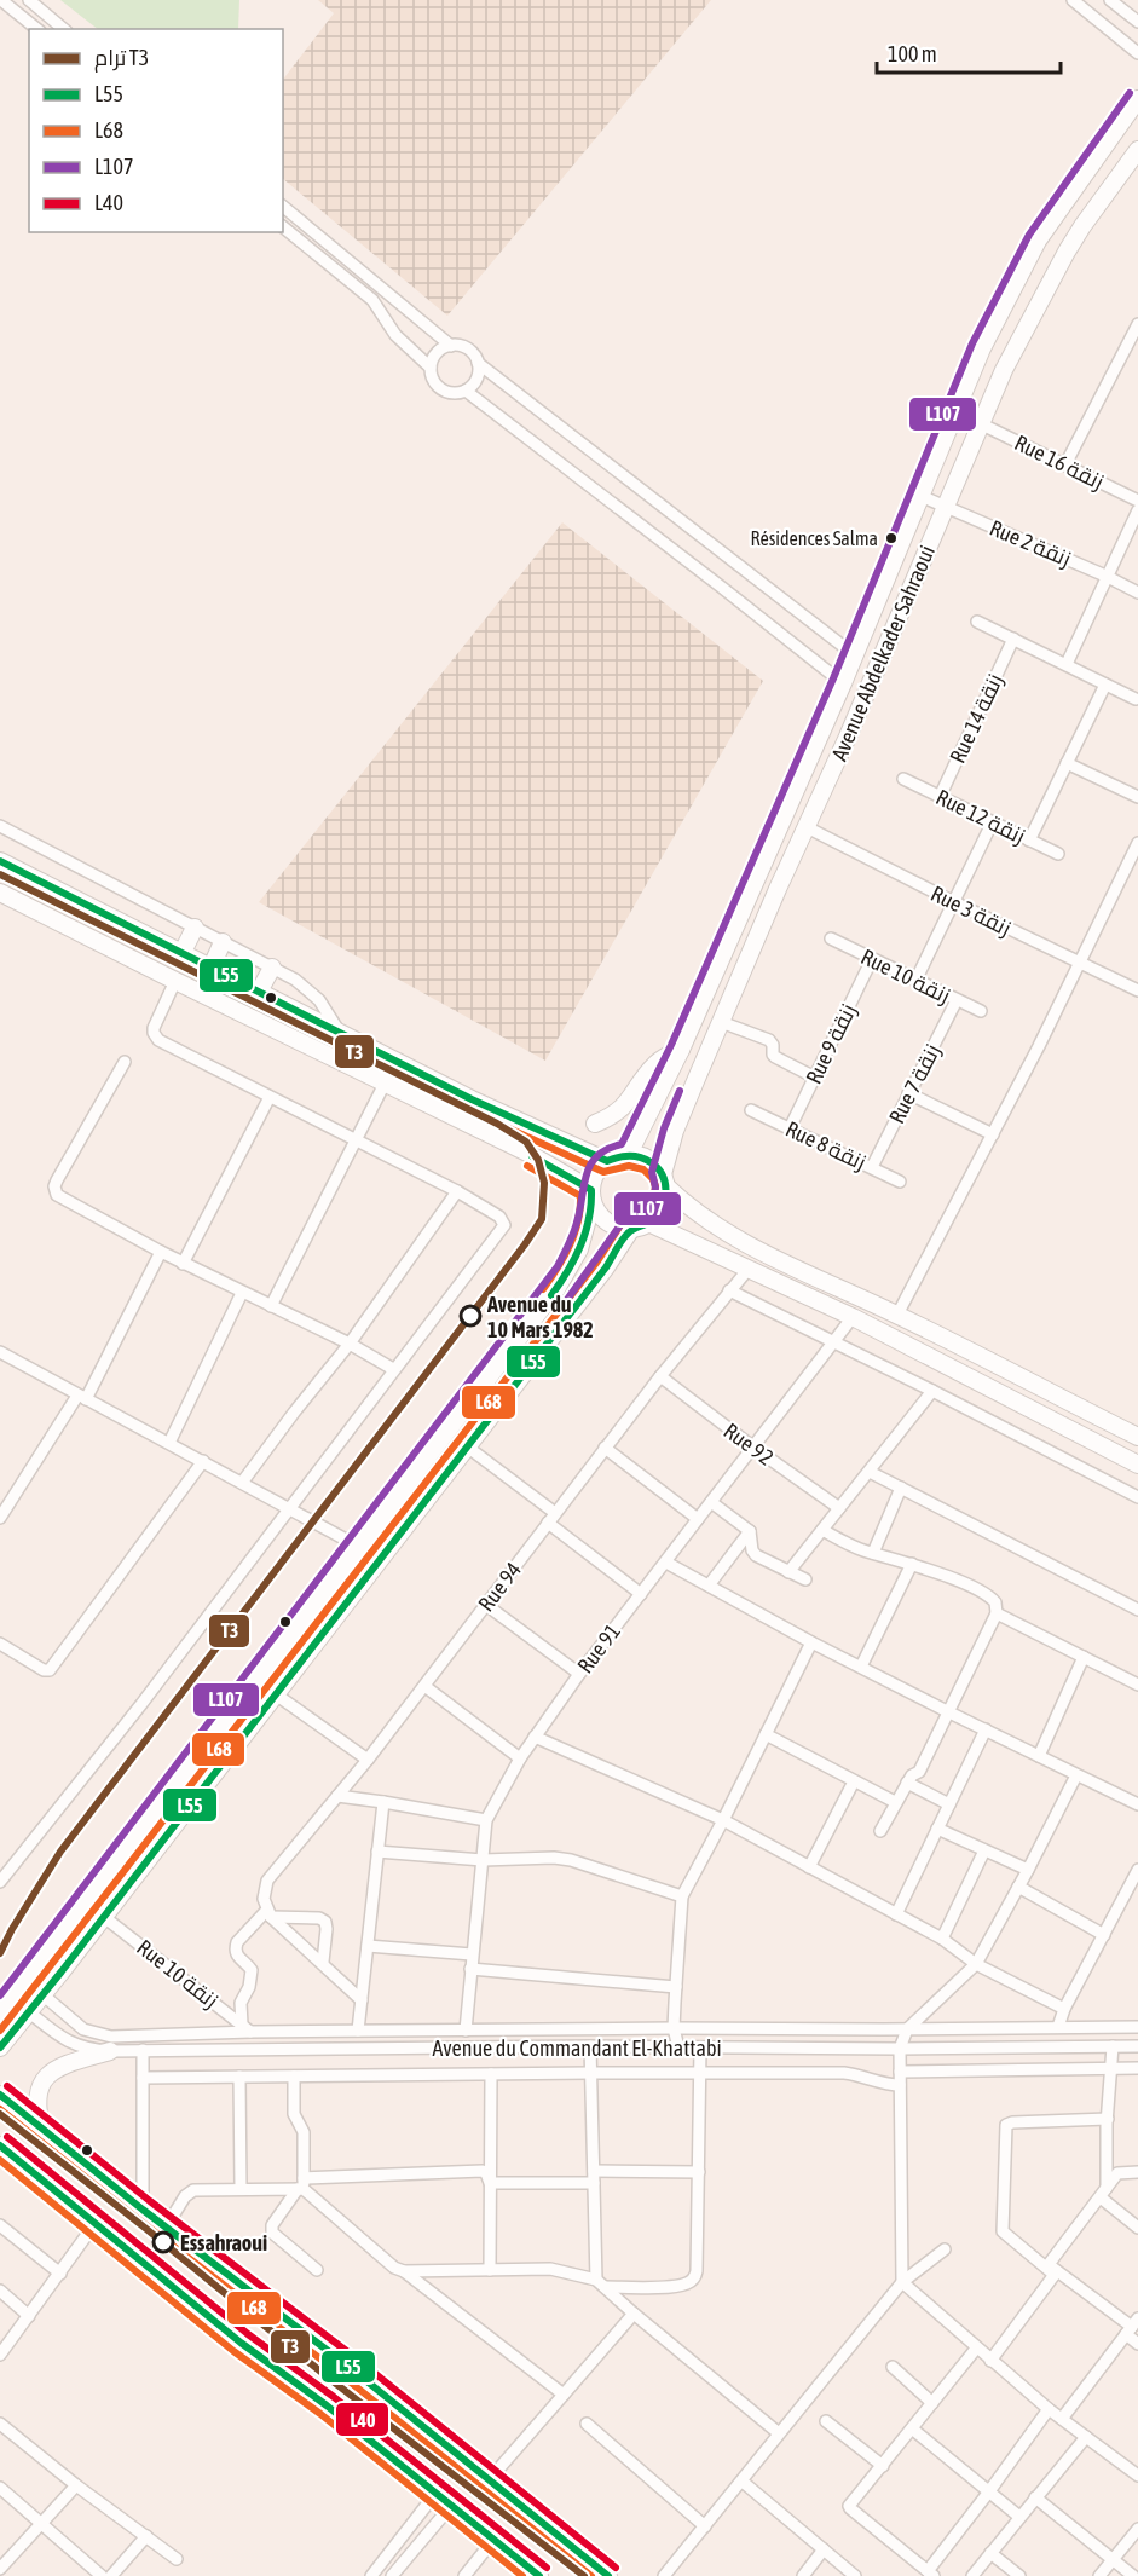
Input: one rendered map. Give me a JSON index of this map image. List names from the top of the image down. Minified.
{"streets":{"main road":["Avenue Abdelkader Sahraoui"],"street":["Rue 16 زنقة","Rue 2 زنقة","Rue 14 زنقة","Rue 12 زنقة","Rue 3 زنقة","Rue 10 زنقة","Rue 9 زنقة","Rue 7 زنقة","Rue 8 زنقة","Rue 92","Rue 94","Rue 91","Avenue du Commandant El-Khattabi"]},"crossings":[["Rue 16 زنقة","Avenue Abdelkader Sahraoui"],["Rue 2 زنقة","Avenue Abdelkader Sahraoui"],["Avenue Abdelkader Sahraoui","Rue 3 زنقة"],["Rue 14 زنقة","Rue 12 زنقة"],["Rue 10 زنقة","Rue 9 زنقة"],["Rue 10 زنقة","Rue 7 زنقة"],["Rue 10 زنقة","Avenue du Commandant El-Khattabi"],["Rue 9 زنقة","Rue 8 زنقة"],["Rue 7 زنقة","Rue 8 زنقة"],["Rue 92","Rue 94"],["Rue 92","Rue 91"],["Rue 91","Avenue du Commandant El-Khattabi"]],"places":["Résidences Salma","Avenue du 10 Mars 1982","Essahraoui"],"lines":["transit line L107","transit line L55","transit line L68","tram line T3","transit line L40"],"legend":["ترام T3","L55","L68","L107","L40"],"scale_bar":"100 m"}
